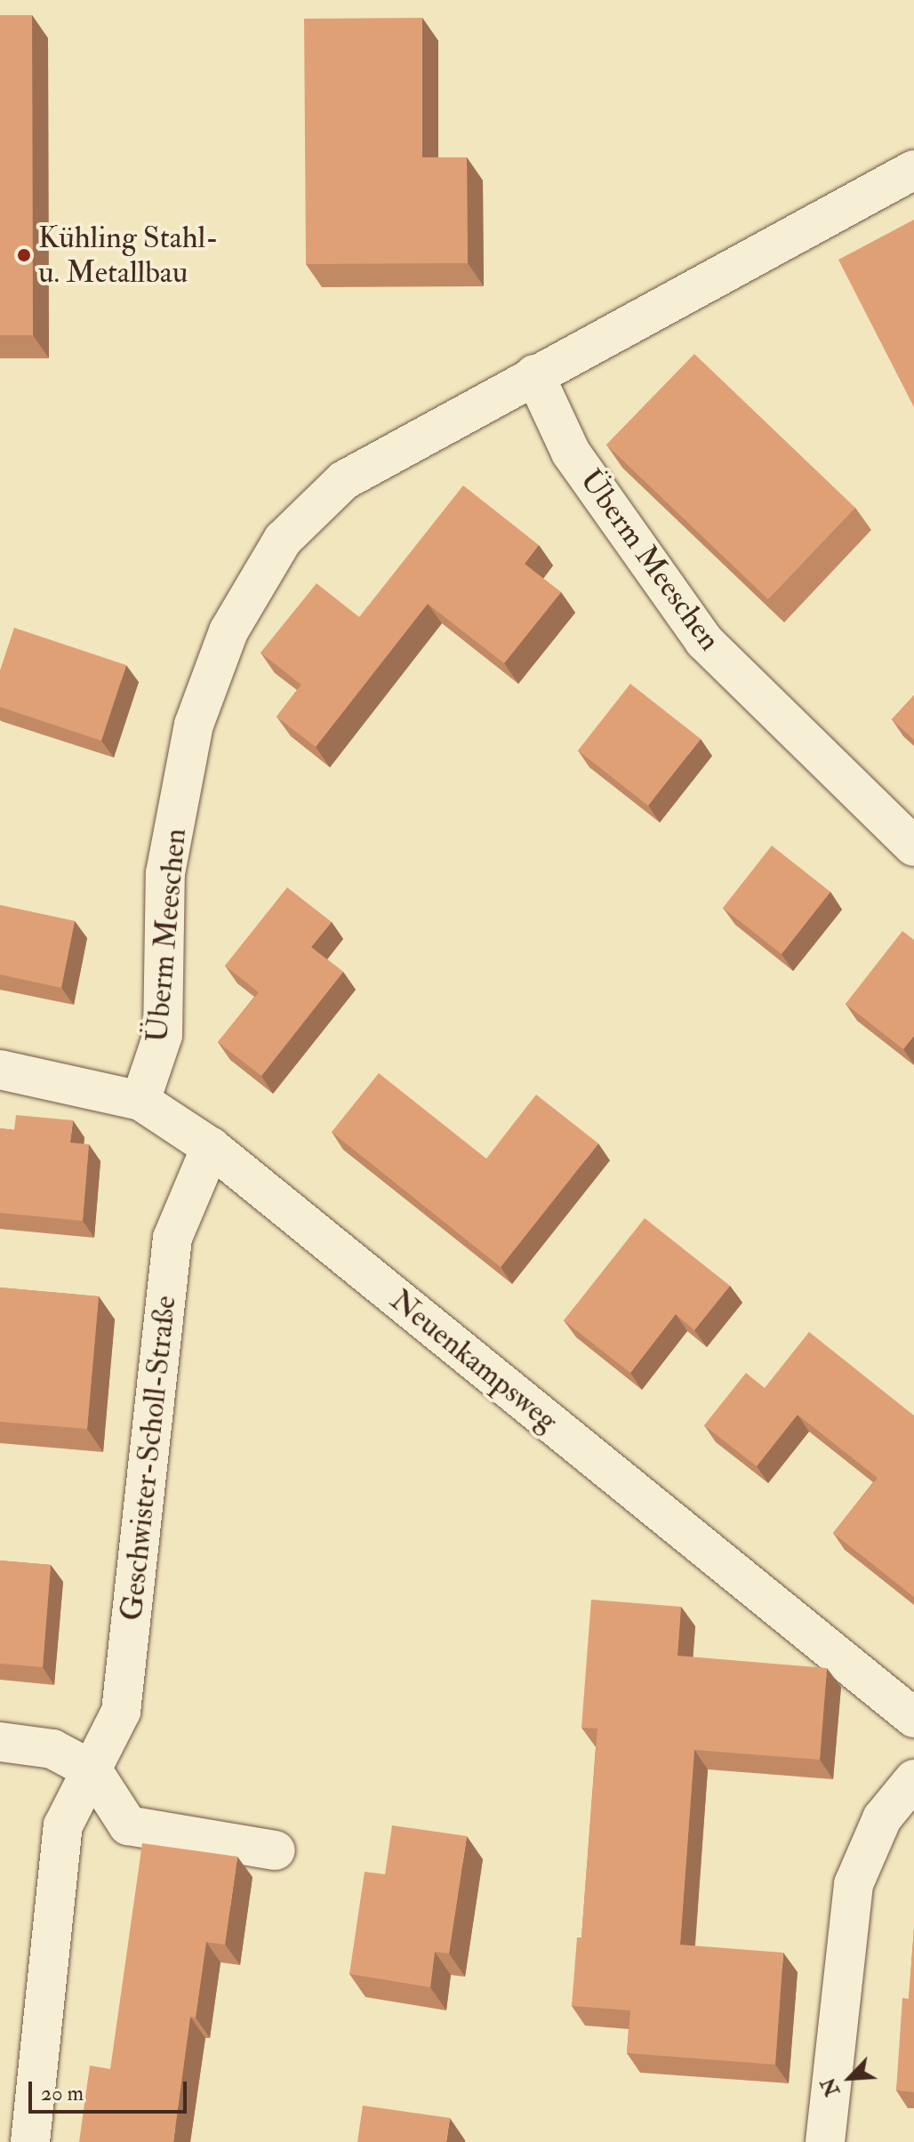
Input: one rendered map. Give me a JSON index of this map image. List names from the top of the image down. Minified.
{"streets":{"street":["Überm Meeschen","Neuenkampsweg","Geschwister-Scholl-Straße"]},"crossings":[["Überm Meeschen","Neuenkampsweg"],["Neuenkampsweg","Geschwister-Scholl-Straße"]],"places":["Kühling Stahl- u. Metallbau"],"scale_bar":"20 m","north":"bottom left"}
